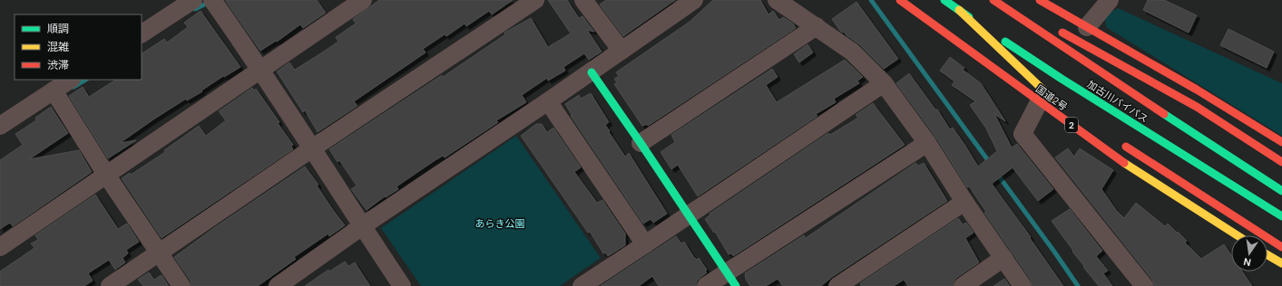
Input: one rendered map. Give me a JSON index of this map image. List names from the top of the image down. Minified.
{"streets":{"main road":["国道2号","加古川バイパス","2"]},"parks":["あらき公園"],"legend":["順調","混雑","渋滞"],"north":"bottom"}
